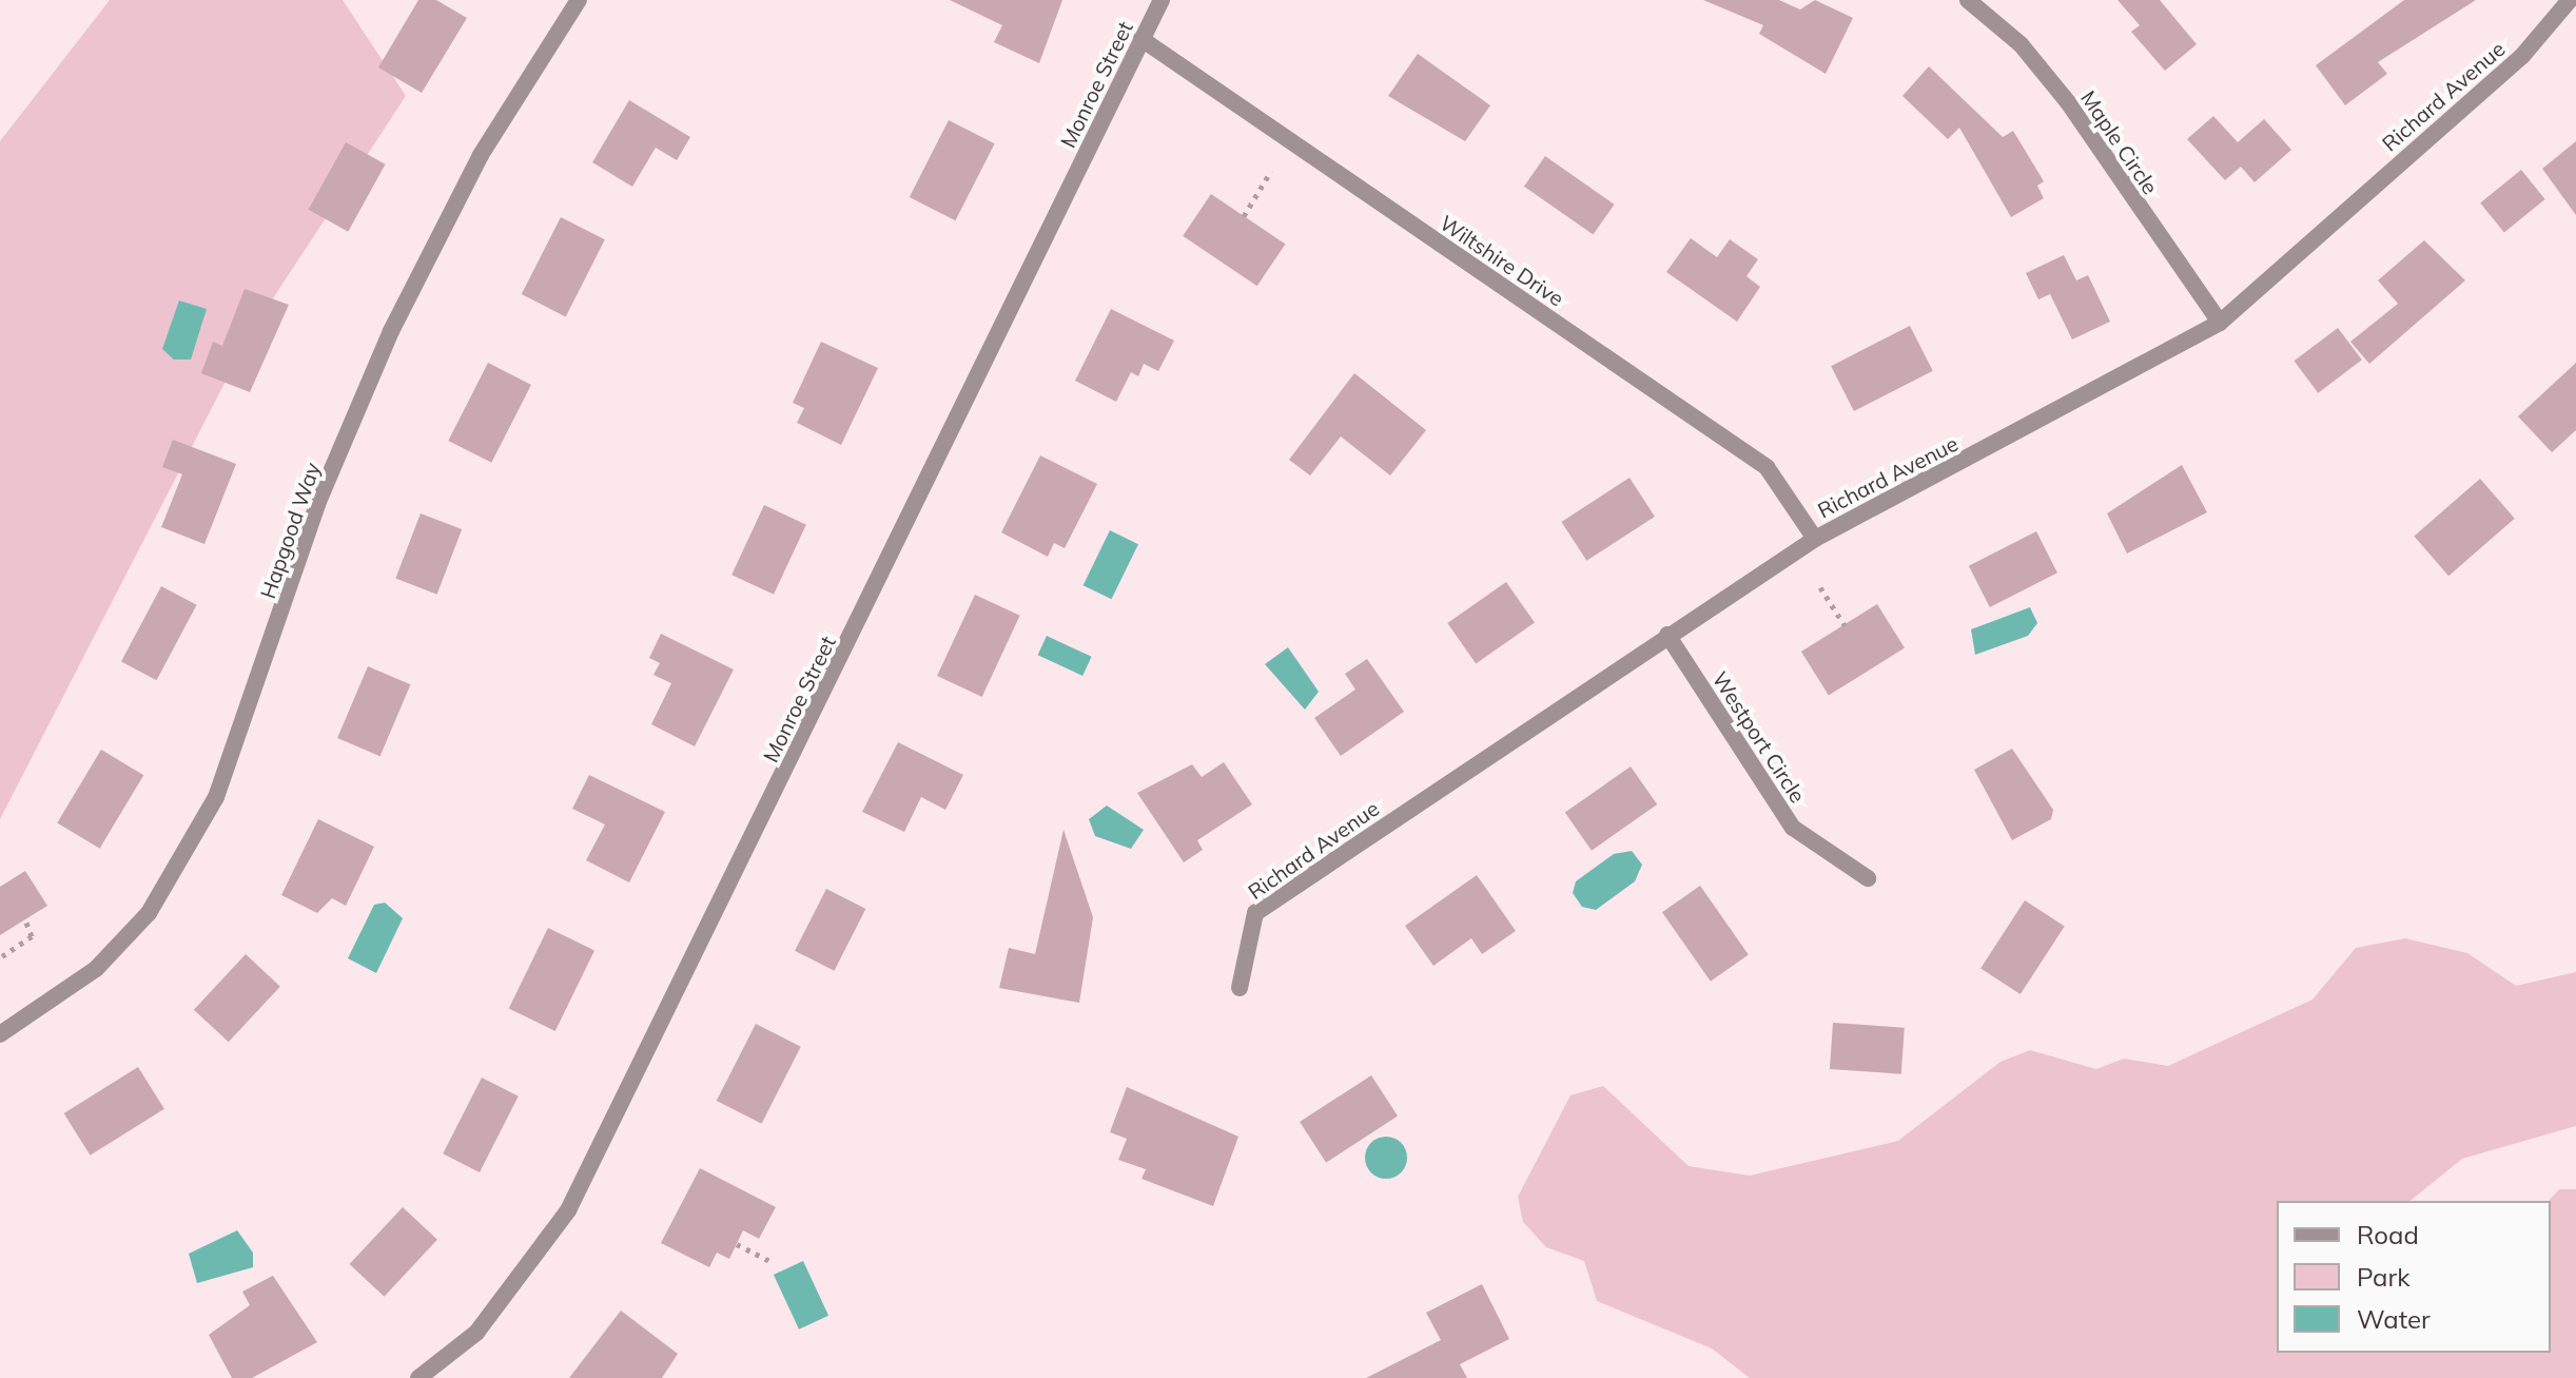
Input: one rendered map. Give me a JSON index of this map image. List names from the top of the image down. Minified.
{"streets":{"street":["Monroe Street","Richard Avenue","Maple Circle","Wiltshire Drive","Hapgood Way","Westport Circle"]},"crossings":[["Monroe Street","Wiltshire Drive"],["Richard Avenue","Maple Circle"],["Richard Avenue","Wiltshire Drive"],["Richard Avenue","Westport Circle"]],"legend":["Road","Park","Water"]}
